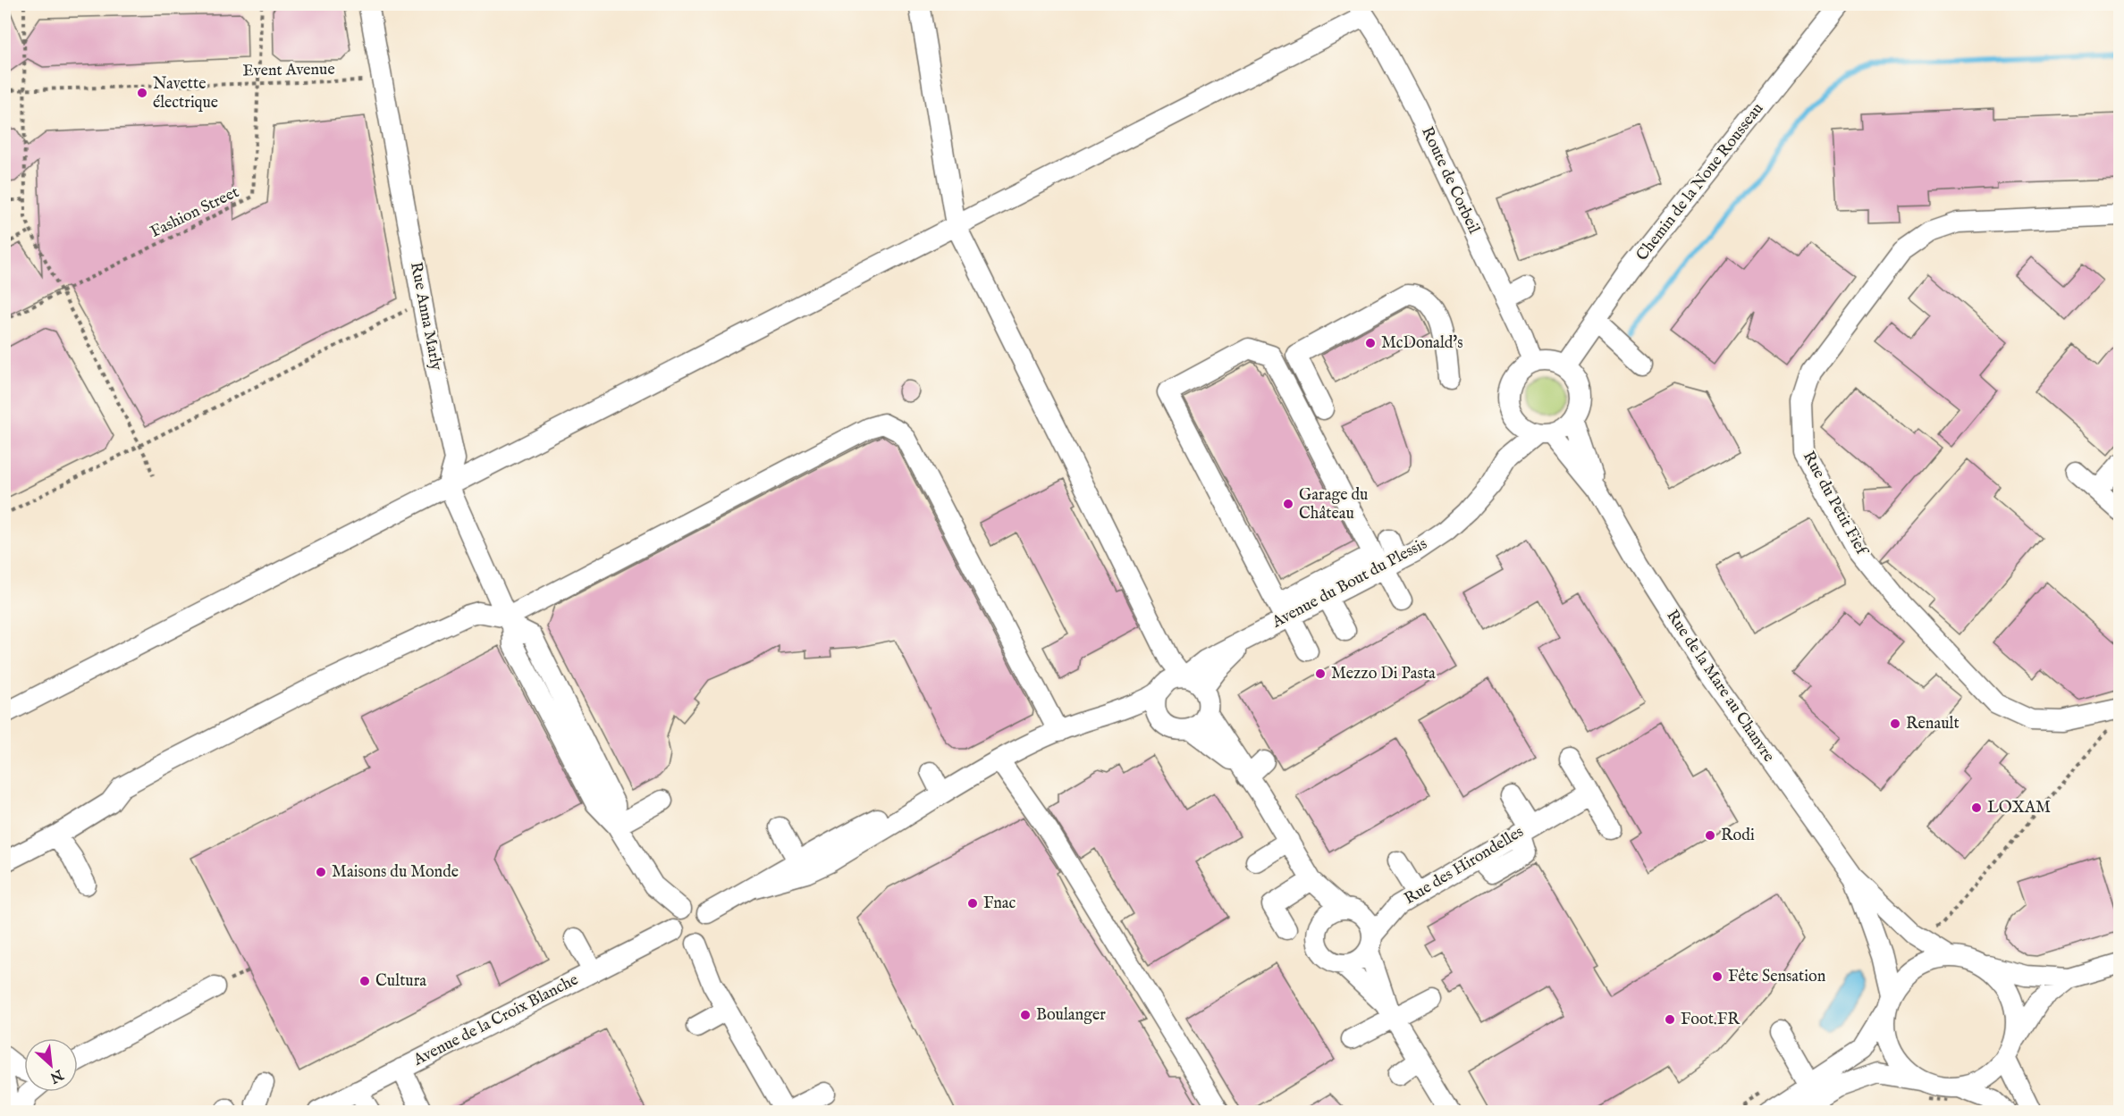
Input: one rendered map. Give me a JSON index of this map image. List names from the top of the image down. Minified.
{"streets":{"street":["Route de Corbeil","Chemin de la Noue Rousseau","Rue Anna Marly","Rue du Petit Fief","Avenue du Bout du Plessis","Rue de la Mare au Chanvre","Rue des Hirondelles","Avenue de la Croix Blanche"],"path":["Event Avenue","Fashion Street"]},"crossings":[["Event Avenue","Fashion Street"],["Event Avenue","Rue Anna Marly"],["Route de Corbeil","Chemin de la Noue Rousseau"],["Route de Corbeil","Avenue du Bout du Plessis"],["Route de Corbeil","Rue de la Mare au Chanvre"],["Chemin de la Noue Rousseau","Avenue du Bout du Plessis"],["Chemin de la Noue Rousseau","Rue de la Mare au Chanvre"],["Avenue du Bout du Plessis","Rue de la Mare au Chanvre"]],"places":["Navette électrique","McDonald's","Garage du Château","Mezzo Di Pasta","Renault","LOXAM","Rodi","Maisons du Monde","Fnac","Fête Sensation","Cultura","Boulanger","Foot.FR"],"north":"bottom right"}
